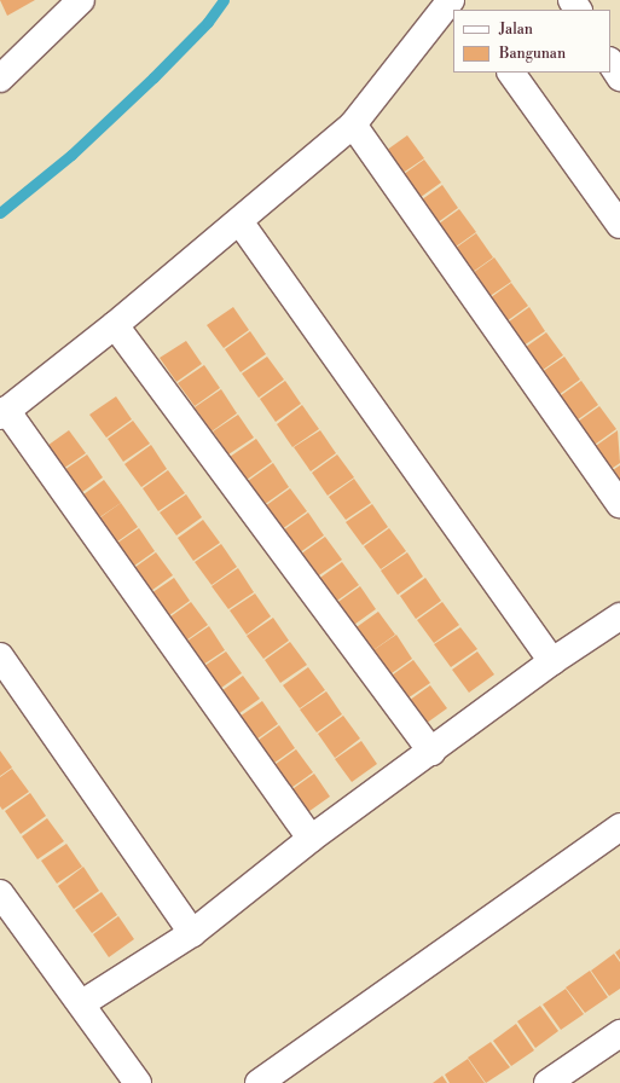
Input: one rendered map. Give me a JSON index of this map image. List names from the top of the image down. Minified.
{"legend":["Jalan","Bangunan"]}
